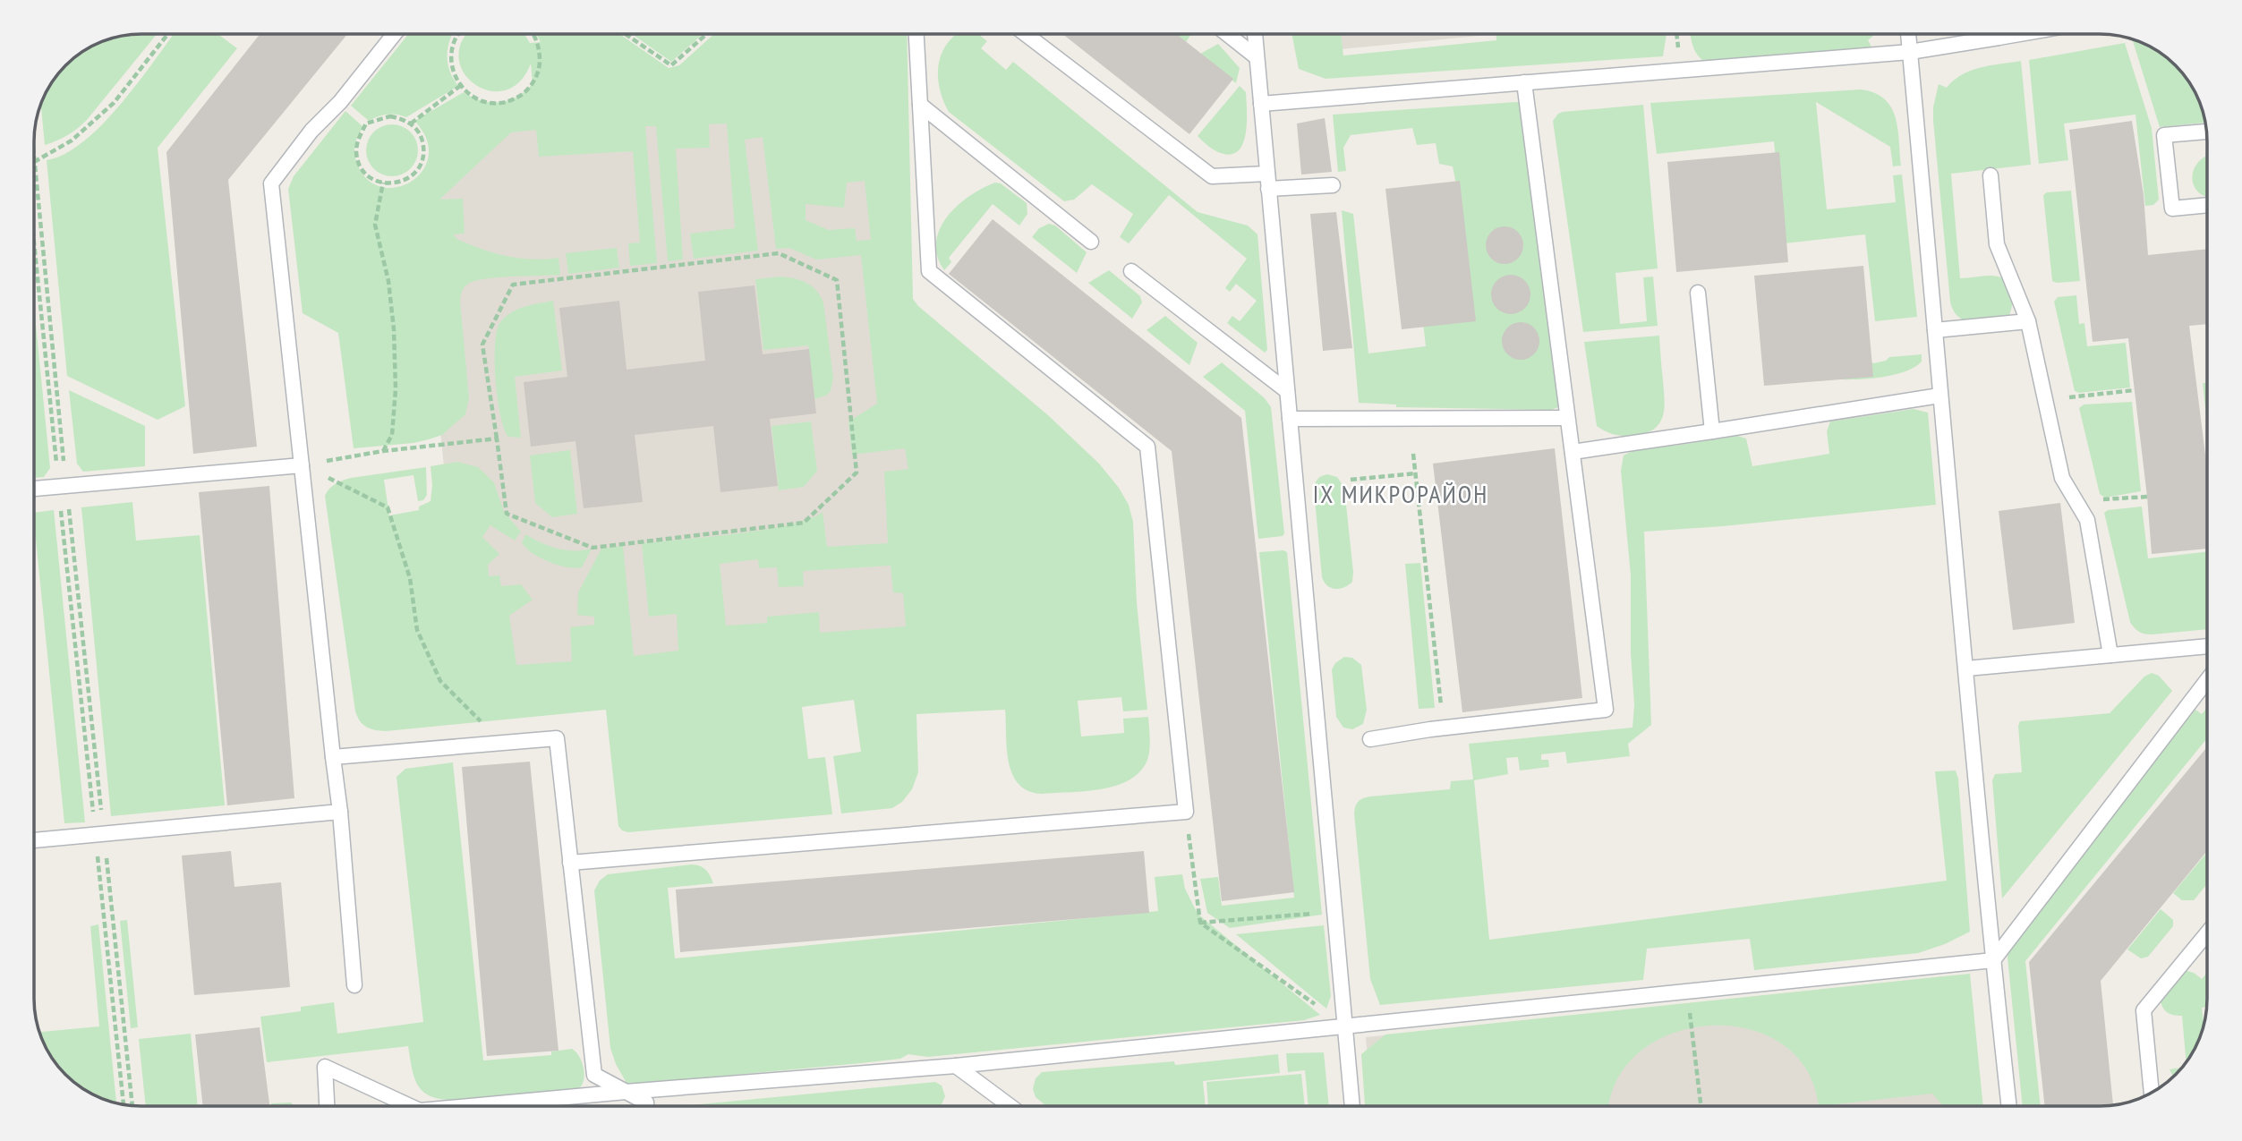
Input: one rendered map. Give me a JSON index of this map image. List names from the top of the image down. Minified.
{"districts":["IX МИКРОРАЙОН"]}
